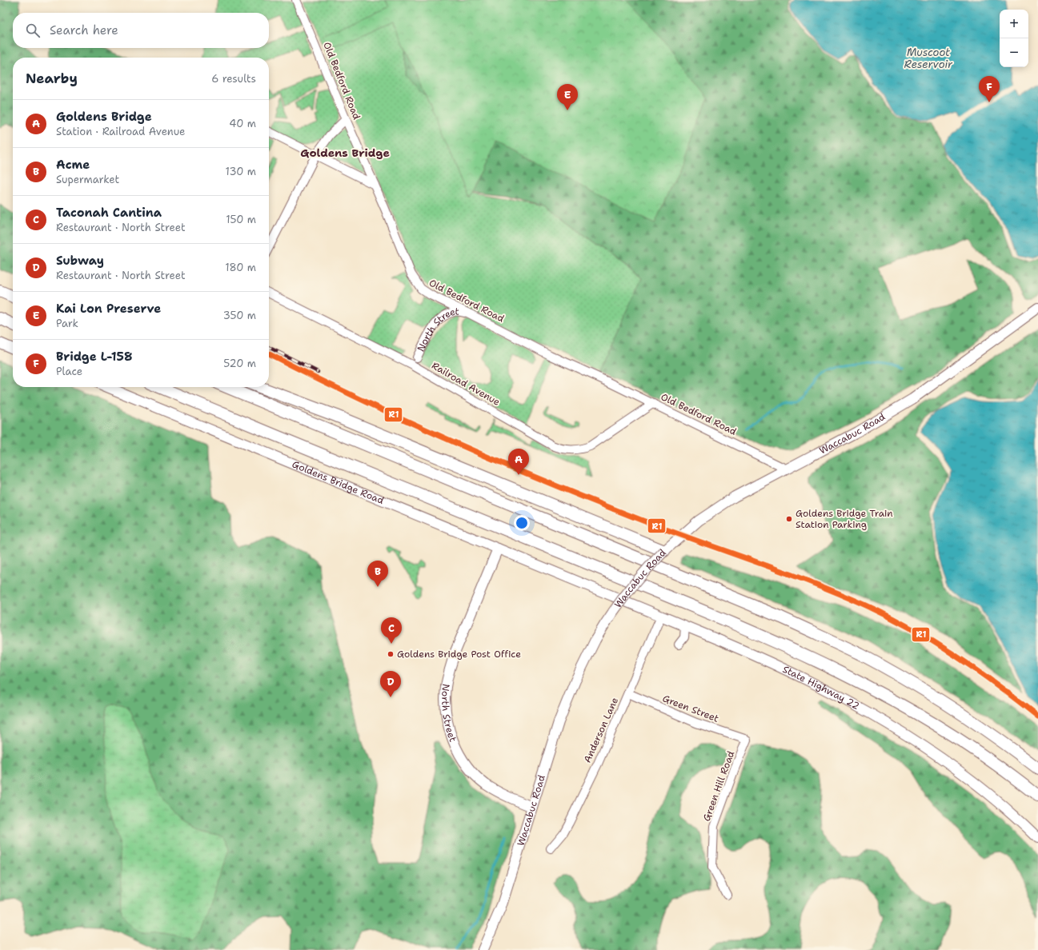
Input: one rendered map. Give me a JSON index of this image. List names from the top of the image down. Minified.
{"streets":{"main road":["North Street","Waccabuc Road","Goldens Bridge Road","State Highway 22"],"street":["Old Bedford Road","Railroad Avenue","Green Street","Anderson Lane","Green Hill Road"]},"crossings":[["Old Bedford Road","North Street"],["Old Bedford Road","Railroad Avenue"],["Old Bedford Road","Waccabuc Road"],["North Street","Waccabuc Road"],["North Street","Goldens Bridge Road"],["Goldens Bridge Road","State Highway 22"],["State Highway 22","Anderson Lane"],["Green Street","Anderson Lane"],["Green Street","Green Hill Road"]],"districts":["Goldens Bridge"],"water":["Muscoot Reservoir"],"places":["Goldens Bridge Train Station Parking","Goldens Bridge Post Office"],"lines":["transit line R1"],"page":{"map_buttons":["+","−"],"search":"Search here","heading":["Nearby","6 results"],"pins":["F","E","A","B","C","D"],"list":[{"mark":"A","name":"Goldens Bridge","note":"Station · Railroad Avenue","value":"40 m"},{"mark":"B","name":"Acme","note":"Supermarket","value":"130 m"},{"mark":"C","name":"Taconah Cantina","note":"Restaurant · North Street","value":"150 m"},{"mark":"D","name":"Subway","note":"Restaurant · North Street","value":"180 m"},{"mark":"E","name":"Kai Lon Preserve","note":"Park","value":"350 m"},{"mark":"F","name":"Bridge L-158","note":"Place","value":"520 m"}]}}
